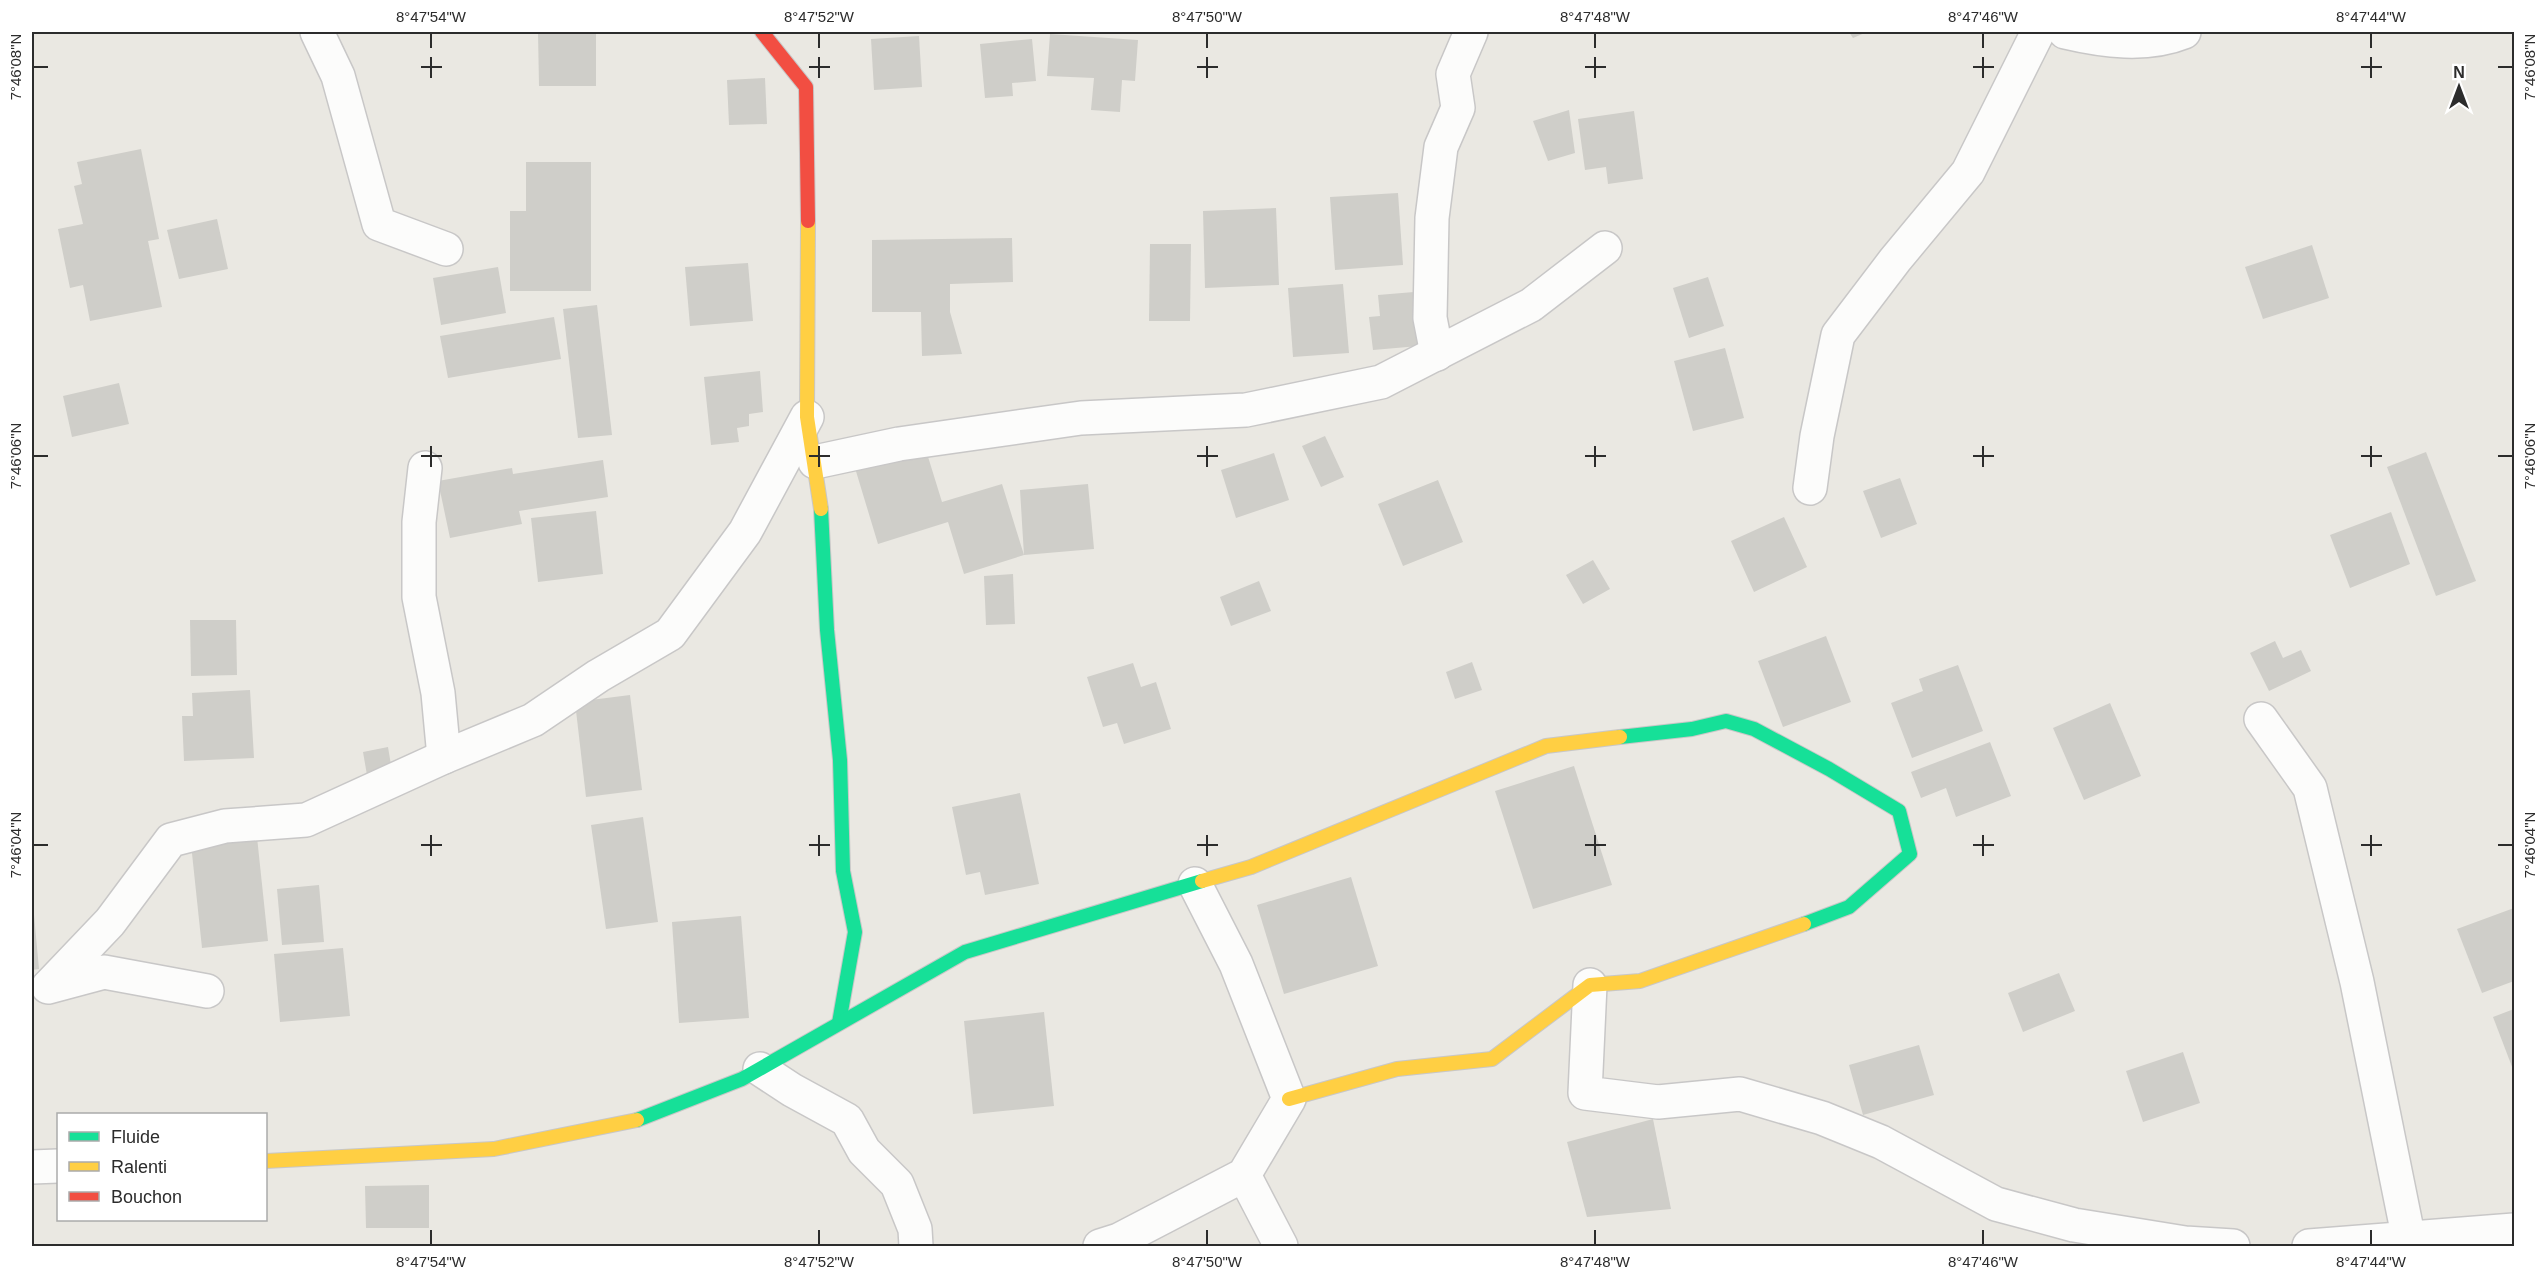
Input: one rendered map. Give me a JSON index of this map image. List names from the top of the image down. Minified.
{"legend":["Fluide","Ralenti","Bouchon"],"north":"top","coordinates":["8°47'54\"W","8°47'52\"W","8°47'50\"W","8°47'48\"W","8°47'46\"W","8°47'44\"W","7°46'08\"N","7°46'06\"N","7°46'04\"N"]}
